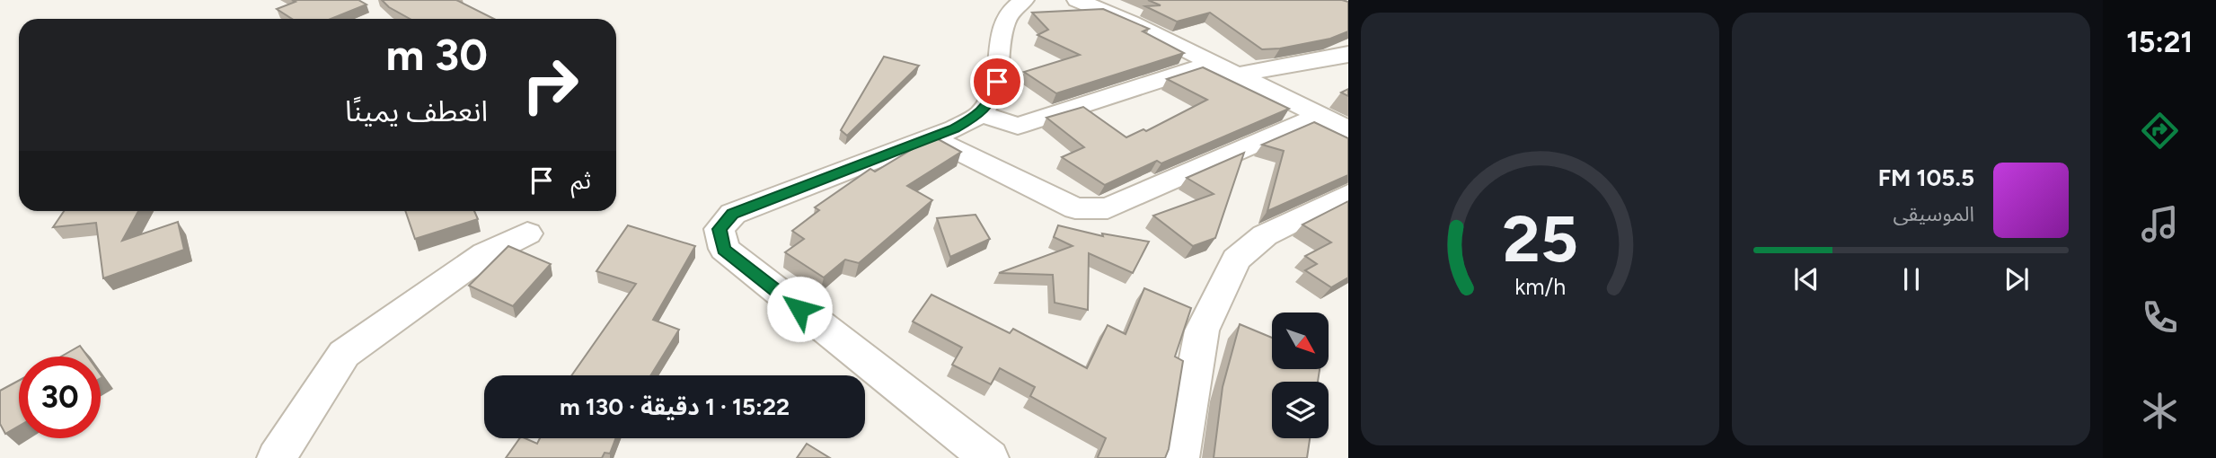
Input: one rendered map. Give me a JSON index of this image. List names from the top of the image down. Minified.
{"north":"bottom right","page":{"tabs":"15:21","turn":["30 m","انعطف يمينًا"],"then":"ثم","song":["105.5 FM","الموسيقى"],"limit":"30","trip":"15:22 · 1 دقيقة · 130 m","gauge":["25","km/h"]}}
